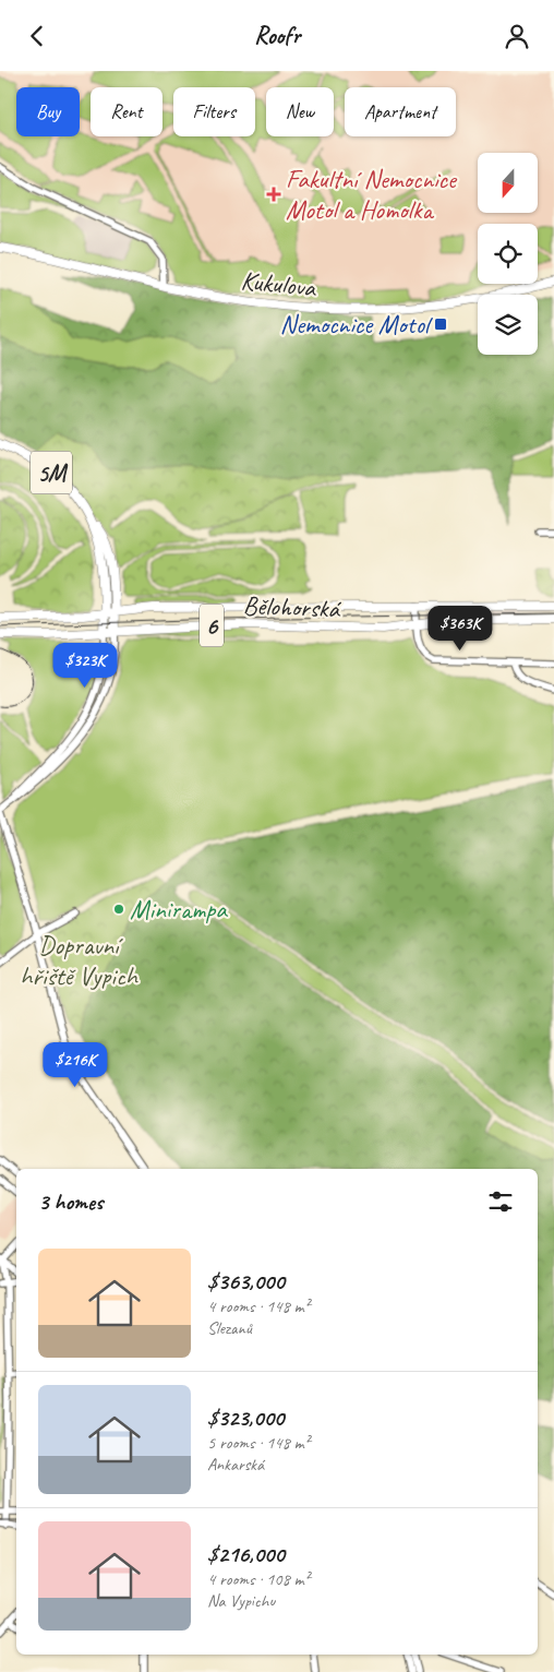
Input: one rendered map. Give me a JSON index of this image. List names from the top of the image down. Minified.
{"streets":{"main road":["Kukulova","5M","Bělohorská","6"]},"crossings":[["5M","Bělohorská"]],"parks":["Dopravní hřiště Vypich"],"places":{"health":["Fakultní Nemocnice Motol a Homolka"],"transit":["Nemocnice Motol"],"other":["Minirampa"]},"north":"bottom","page":{"header":"Roofr","chip":["Buy","Rent","Filters","New","Apartment"],"price":["$363K","$323K","$216K"],"heading":"3 homes","list":[{"name":"$363,000","note":"4 rooms · 148 m² · Slezanů"},{"name":"$323,000","note":"5 rooms · 148 m² · Ankarská"},{"name":"$216,000","note":"4 rooms · 108 m² · Na Vypichu"}]}}
